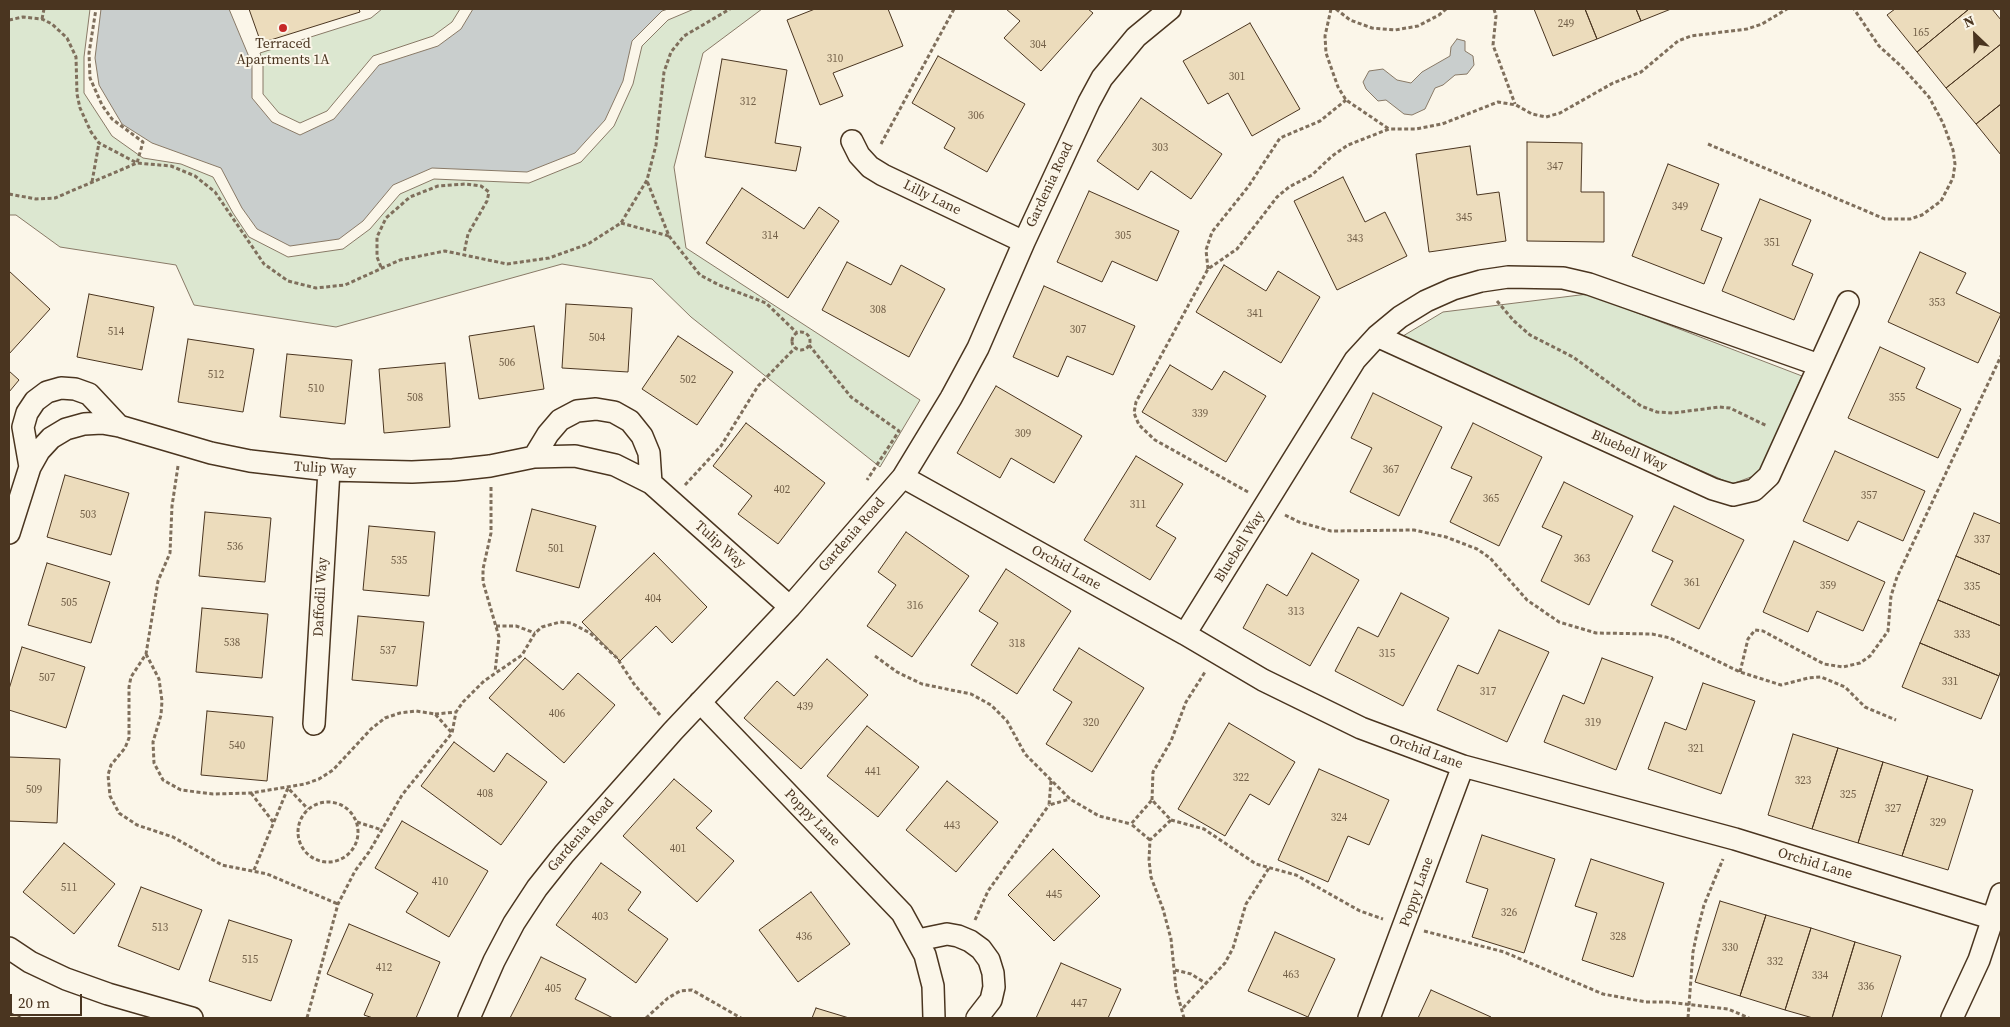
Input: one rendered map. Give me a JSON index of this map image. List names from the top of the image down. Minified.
{"streets":{"street":["Gardenia Road","Lilly Lane","Bluebell Way","Tulip Way","Orchid Lane","Daffodil Way","Poppy Lane"]},"crossings":[["Gardenia Road","Lilly Lane"],["Gardenia Road","Tulip Way"],["Gardenia Road","Orchid Lane"],["Gardenia Road","Poppy Lane"],["Bluebell Way","Orchid Lane"],["Tulip Way","Daffodil Way"],["Orchid Lane","Poppy Lane"]],"places":["Terraced Apartments 1A"],"house_numbers":["249","165","304","310","301","312","306","303","347","349","345","314","305","343","351","353","308","341","307","514","504","506","512","502","510","508","355","339","309","367","402","357","365","311","503","337","536","501","363","535","361","359","335","404","505","316","313","333","538","318","537","315","507","331","317","439","406","320","319","540","321","441","322","323","509","408","325","327","324","329","443","401","410","511","445","326","403","513","436","328","330","515","332","412","463","334","336","405","447"],"scale_bar":"20 m","north":"top left"}
